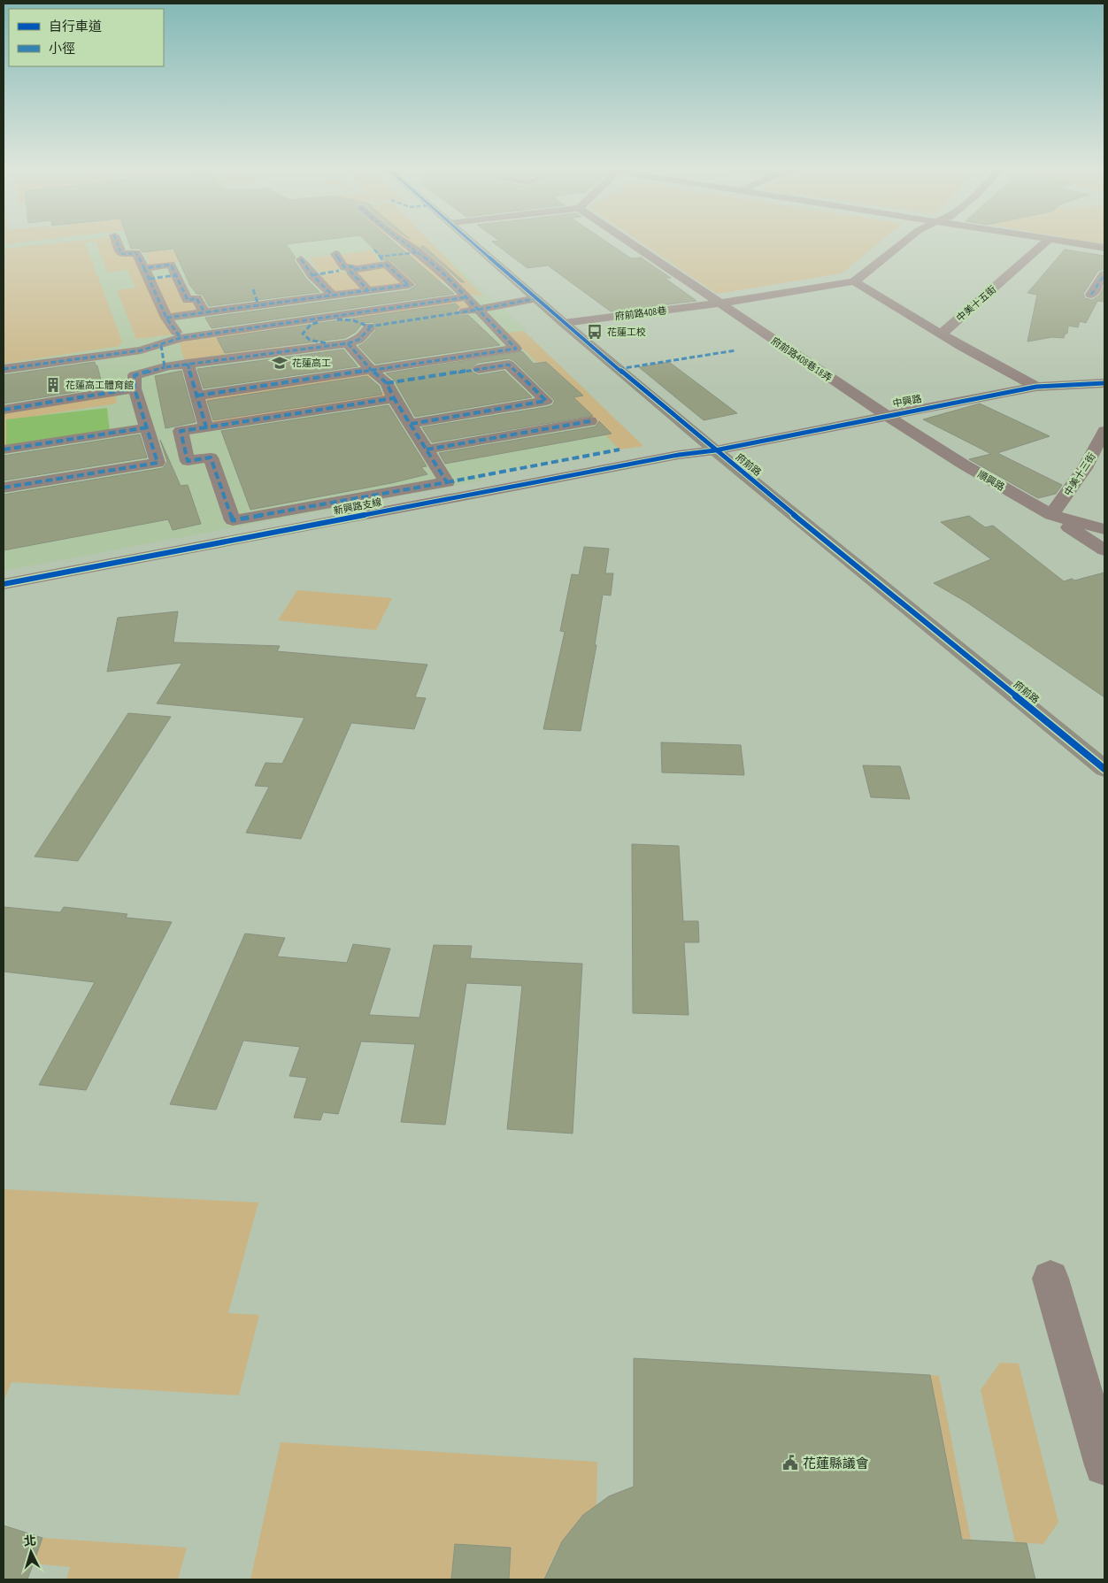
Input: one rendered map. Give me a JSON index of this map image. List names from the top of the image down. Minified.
{"streets":{"main road":["府前路"],"street":["中美十五街","府前路408巷","府前路408巷18弄","中興路","中美十三街","順興路","新興路支線"]},"crossings":[["府前路408巷","府前路408巷18弄"],["府前路408巷","府前路"],["府前路408巷18弄","中興路"],["府前路408巷18弄","順興路"],["中興路","府前路"],["中興路","順興路"],["中興路","新興路支線"],["府前路","新興路支線"],["中美十三街","順興路"]],"places":{"bus stop":["花蓮工校"],"school or university":["花蓮高工"],"building":["花蓮高工體育館"],"public building":["花蓮縣議會"]},"legend":["自行車道","小徑"],"north":"top"}
